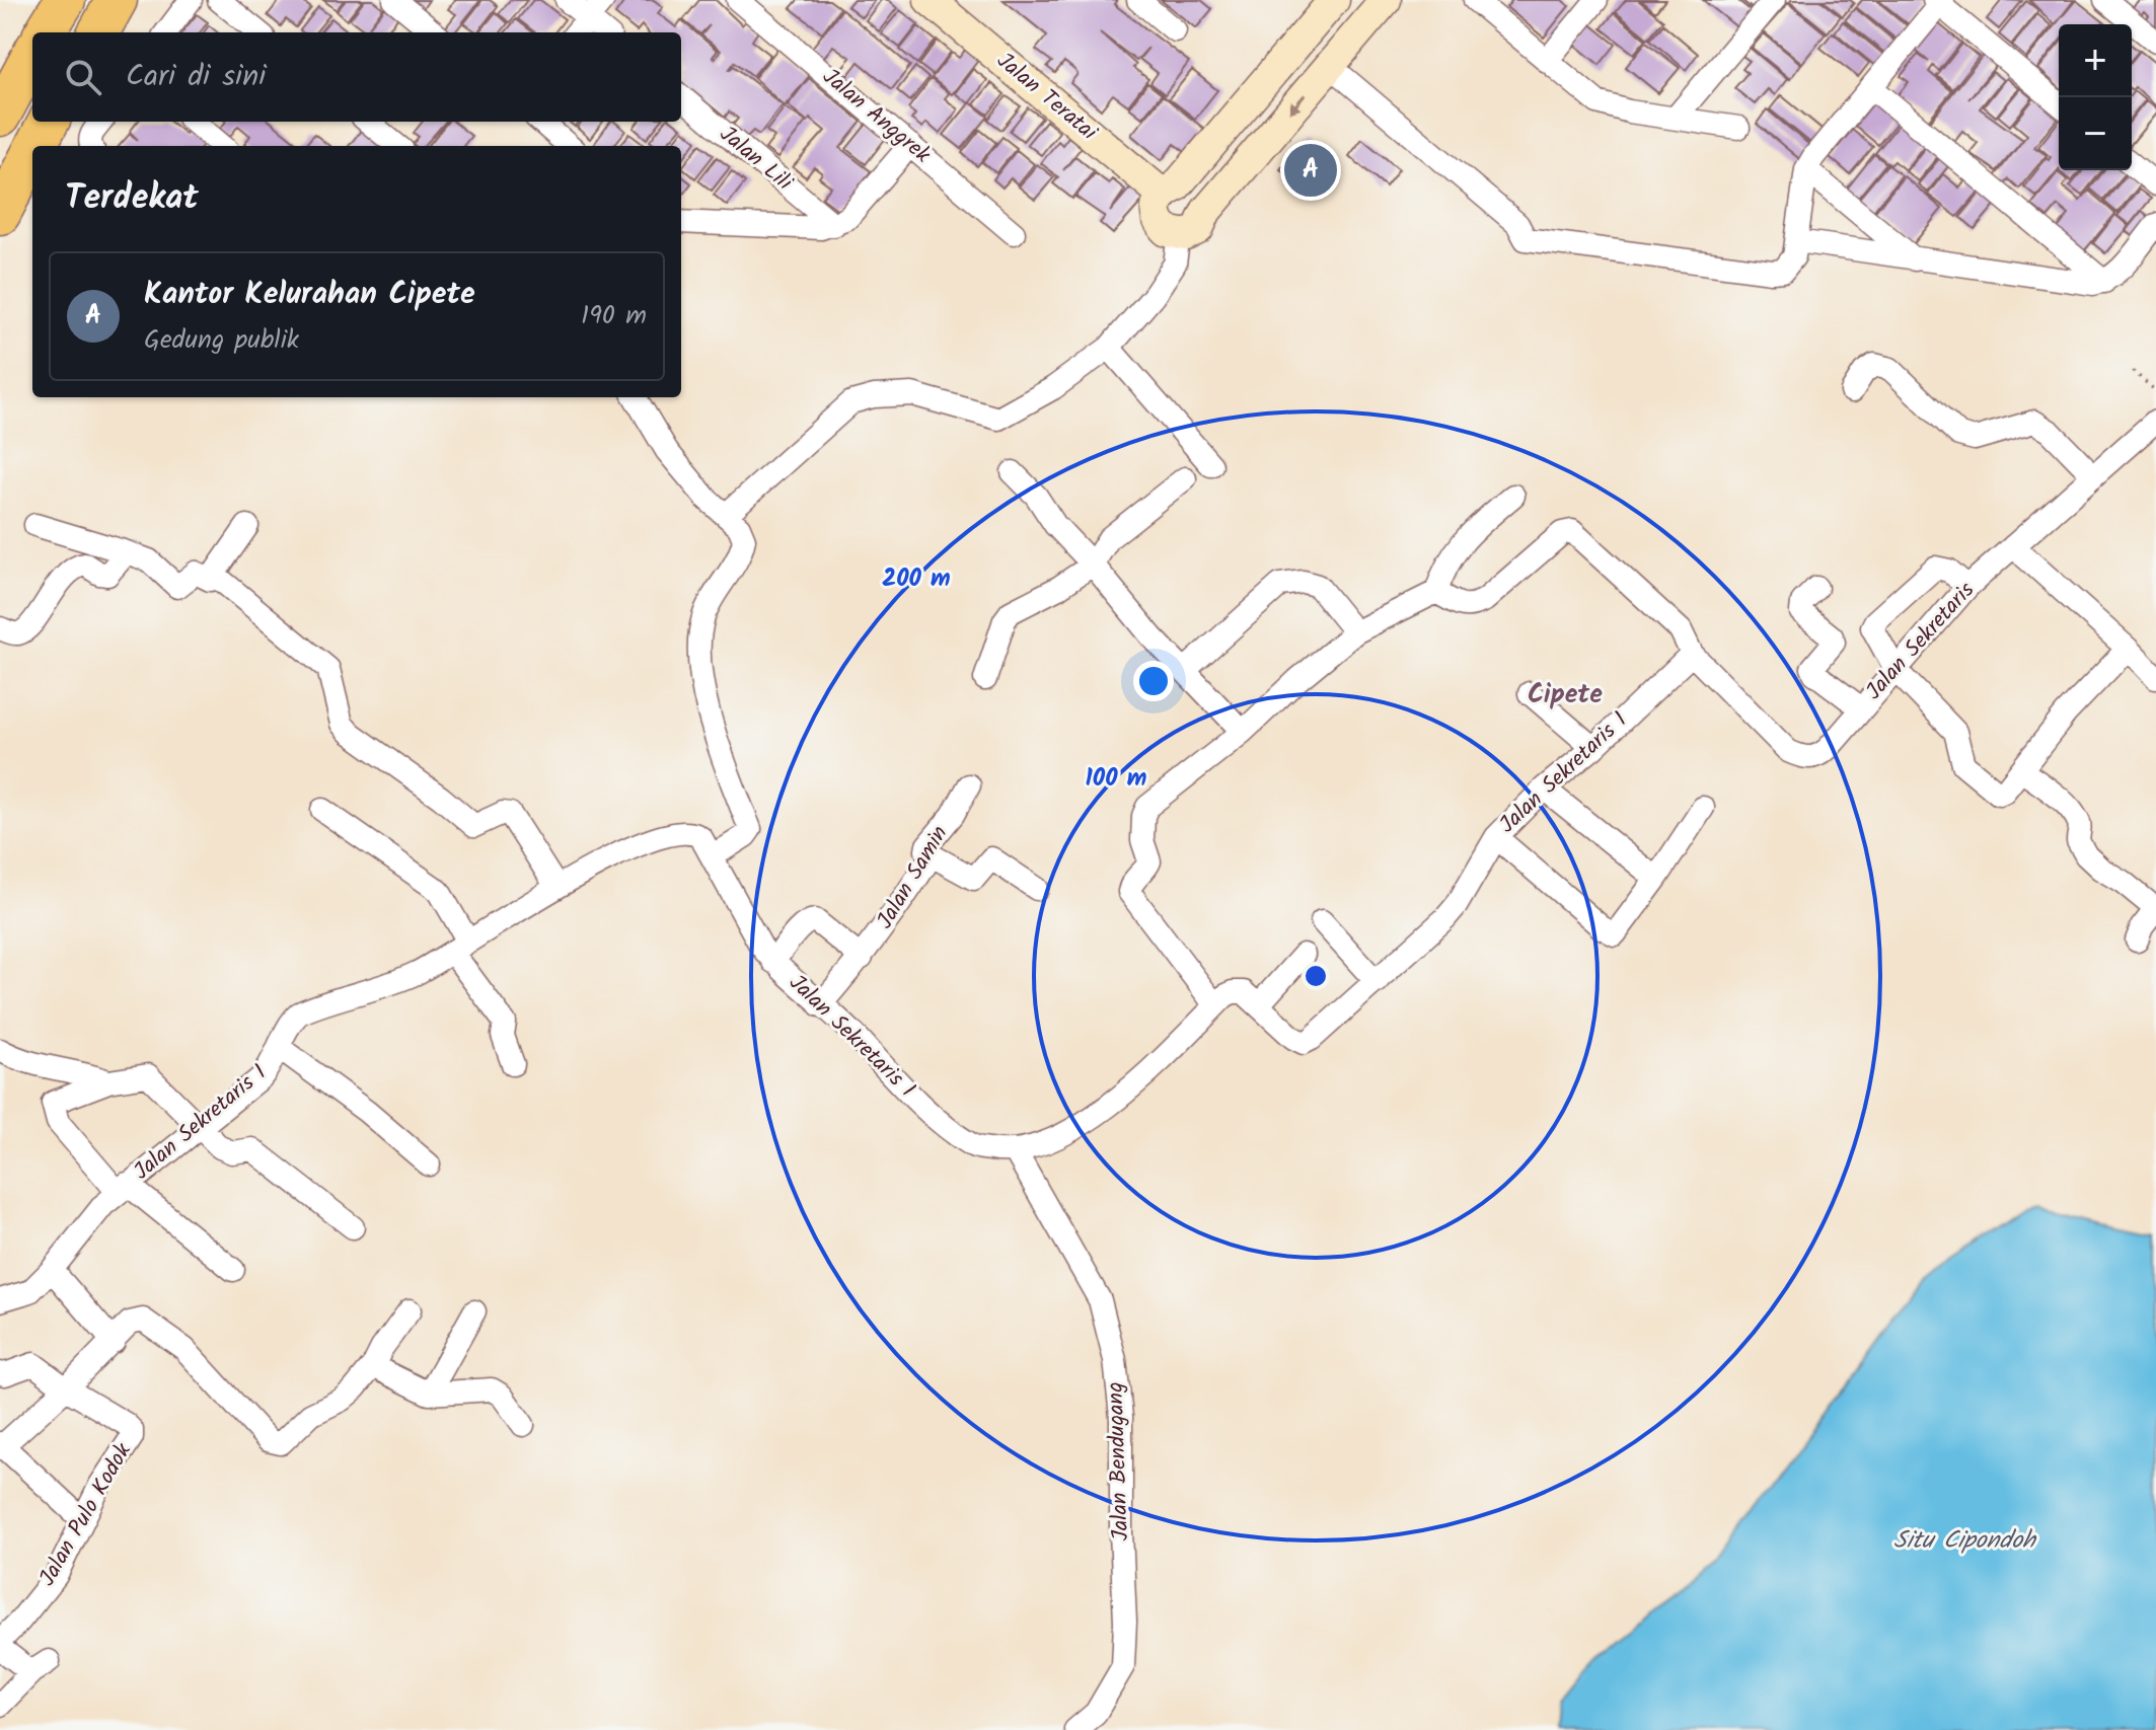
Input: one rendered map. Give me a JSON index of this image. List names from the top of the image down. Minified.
{"streets":{"street":["Jalan Teratai","Jalan Anggrek","Jalan Lili","Jalan Sekretaris","Jalan Sekretaris 1","Jalan Samin","Jalan Bendugang","Jalan Pulo Kodok"]},"crossings":[["Jalan Sekretaris","Jalan Sekretaris 1"],["Jalan Sekretaris 1","Jalan Samin"],["Jalan Sekretaris 1","Jalan Bendugang"]],"districts":["Cipete"],"water":["Situ Cipondoh"],"page":{"map_buttons":["+","−"],"search":"Cari di sini","pins":"A","heading":"Terdekat","list":[{"mark":"A","name":"Kantor Kelurahan Cipete","note":"Gedung publik","value":"190 m"}]},"rings":["200 m","100 m"]}
